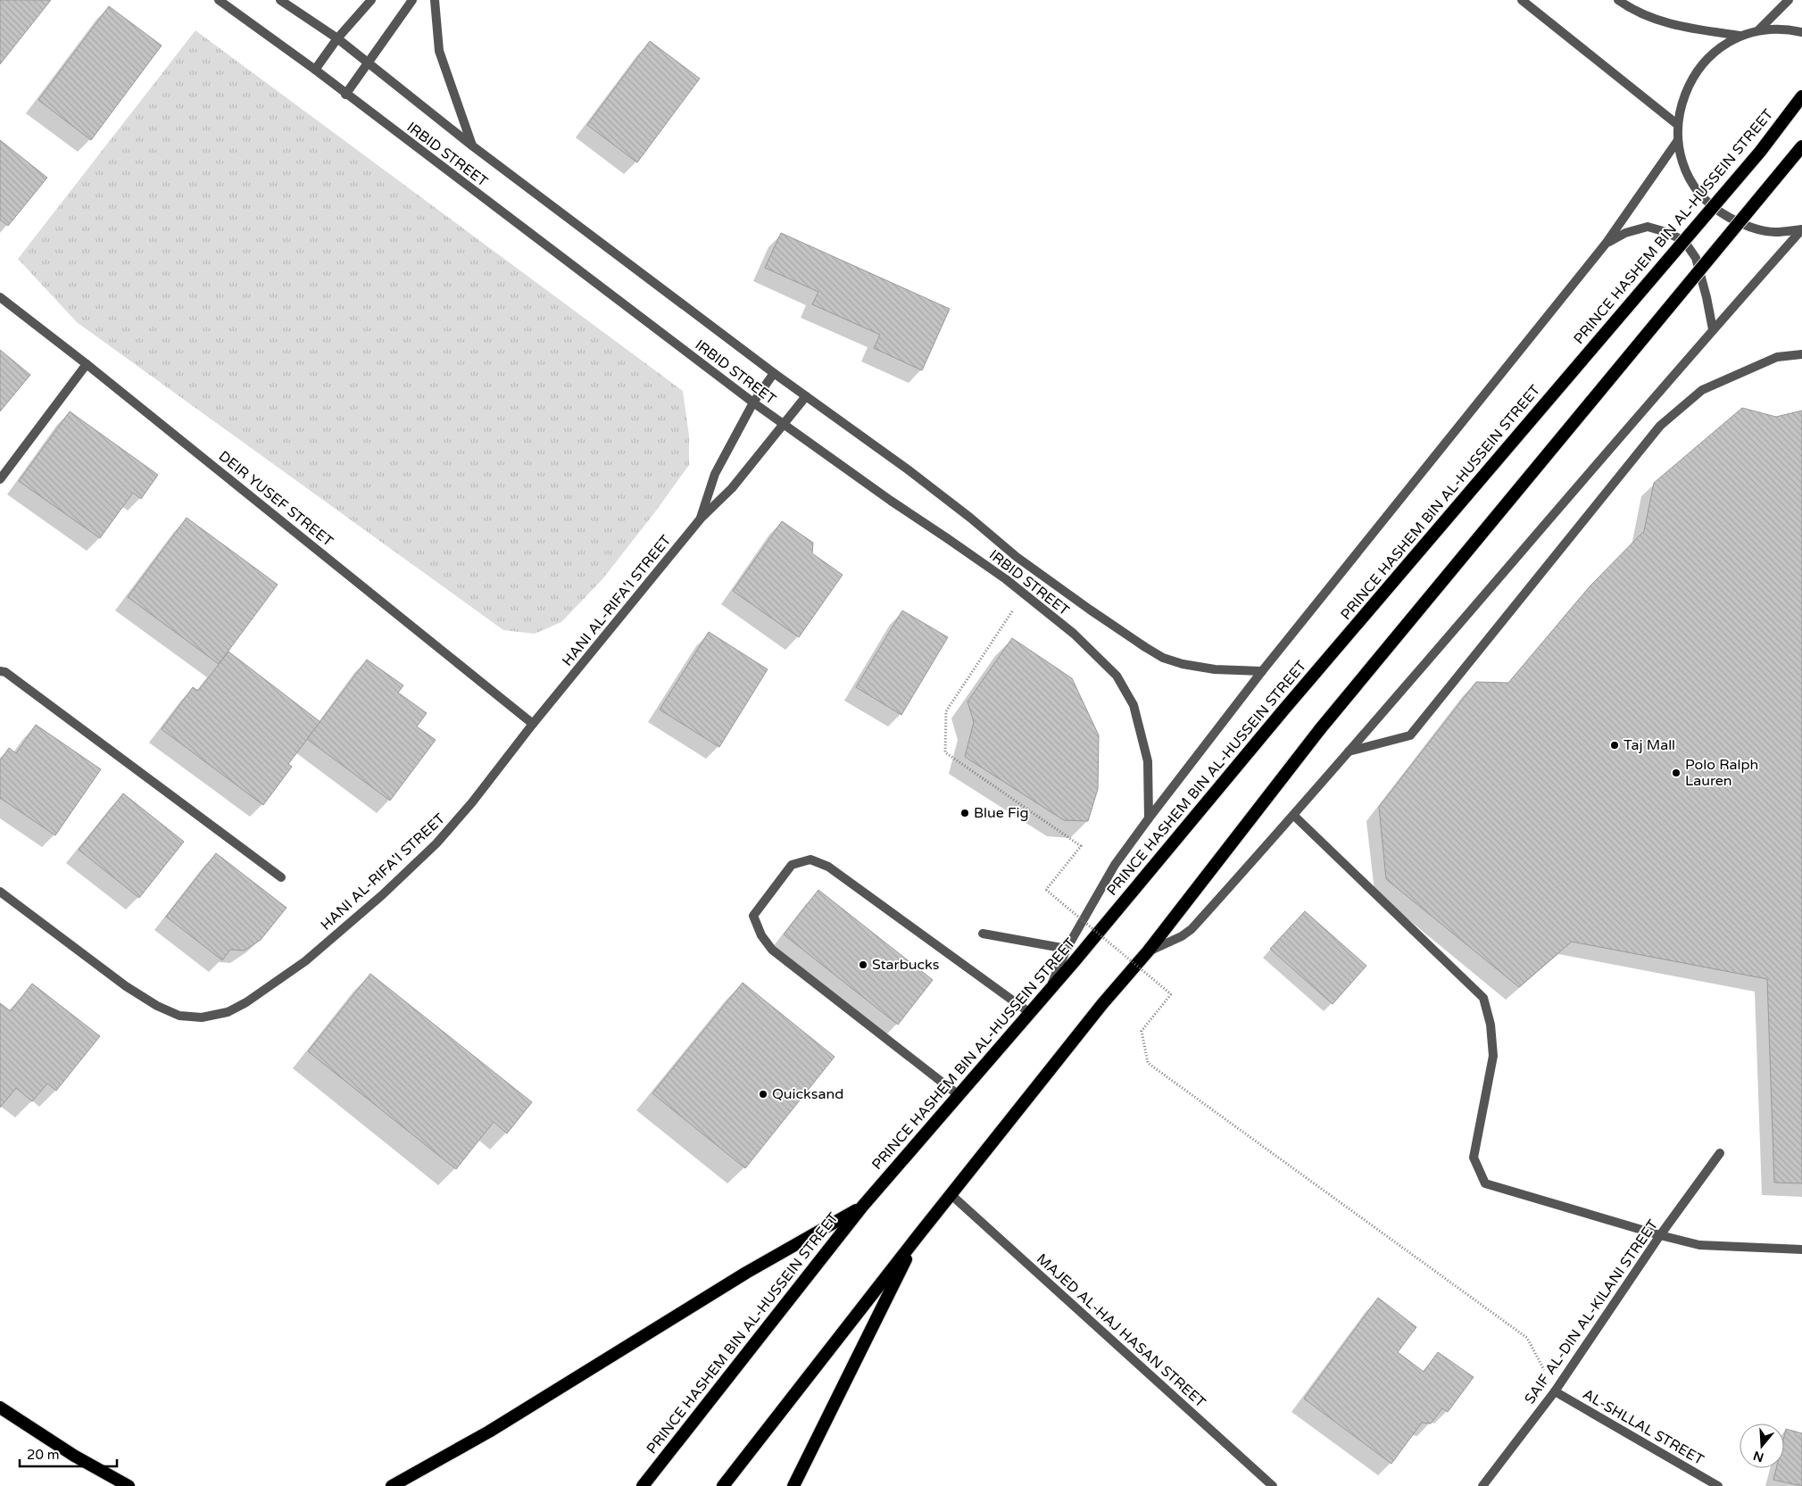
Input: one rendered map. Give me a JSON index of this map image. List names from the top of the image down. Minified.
{"streets":{"highway":["PRINCE HASHEM BIN AL-HUSSEIN STREET"],"street":["IRBID STREET","DEIR YUSEF STREET","HANI AL-RIFA'I STREET","SAIF AL-DIN AL-KILANI STREET","MAJED AL-HAJ HASAN STREET","AL-SHLLAL STREET"]},"crossings":[["IRBID STREET","HANI AL-RIFA'I STREET"],["DEIR YUSEF STREET","HANI AL-RIFA'I STREET"],["SAIF AL-DIN AL-KILANI STREET","AL-SHLLAL STREET"]],"places":["Taj Mall","Polo Ralph Lauren","Blue Fig","Starbucks","Quicksand"],"scale_bar":"20 m","north":"bottom"}
